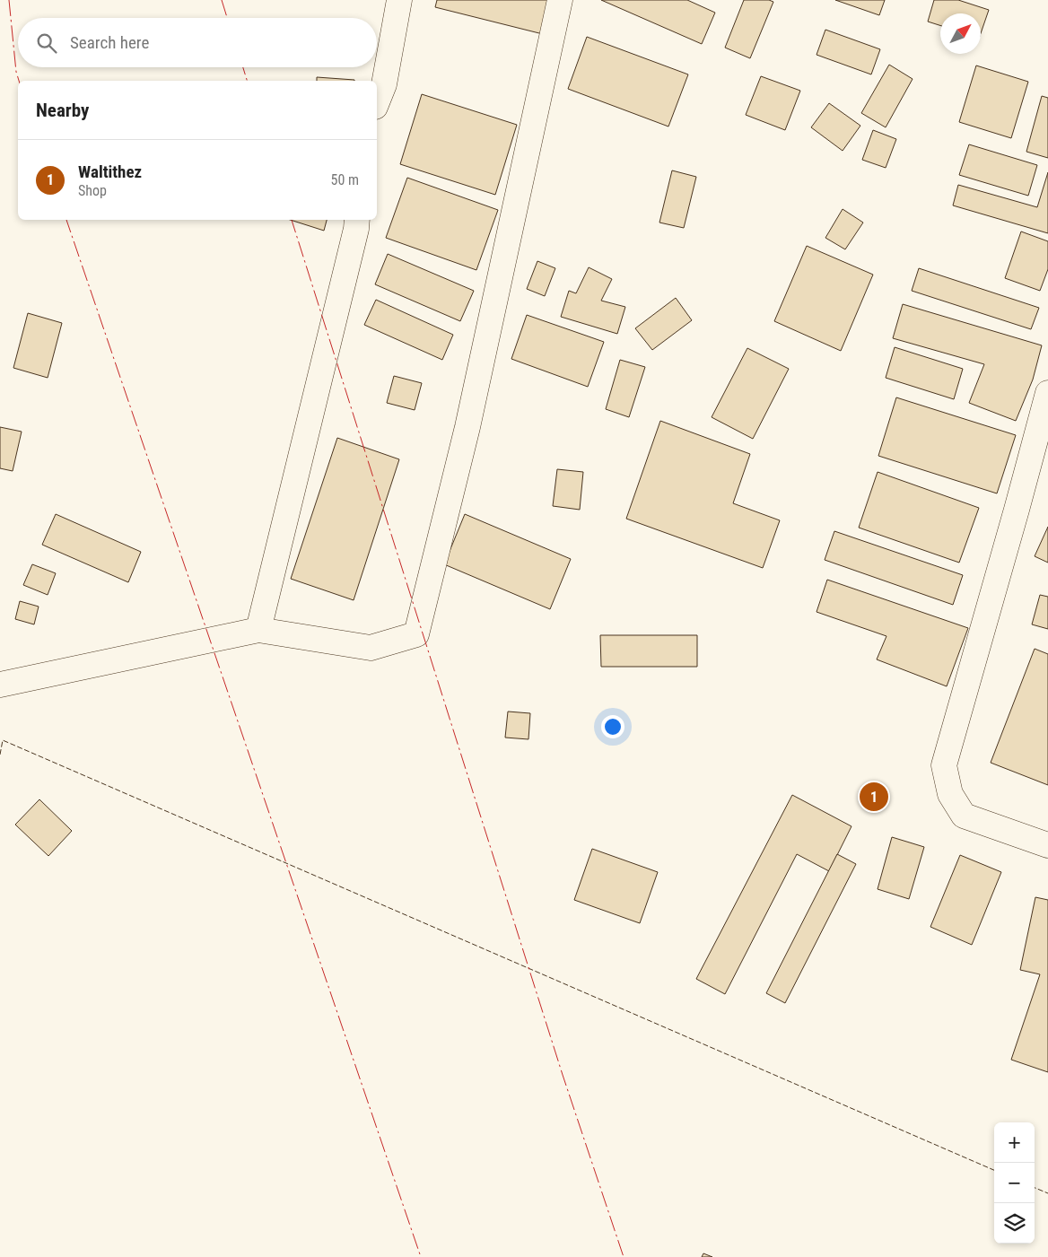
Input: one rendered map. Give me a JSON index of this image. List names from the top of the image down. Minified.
{"north":"top right","page":{"search":"Search here","heading":"Nearby","list":[{"mark":"1","name":"Waltithez","note":"Shop","value":"50 m"}],"pins":"1","map_buttons":["+","−"]}}
